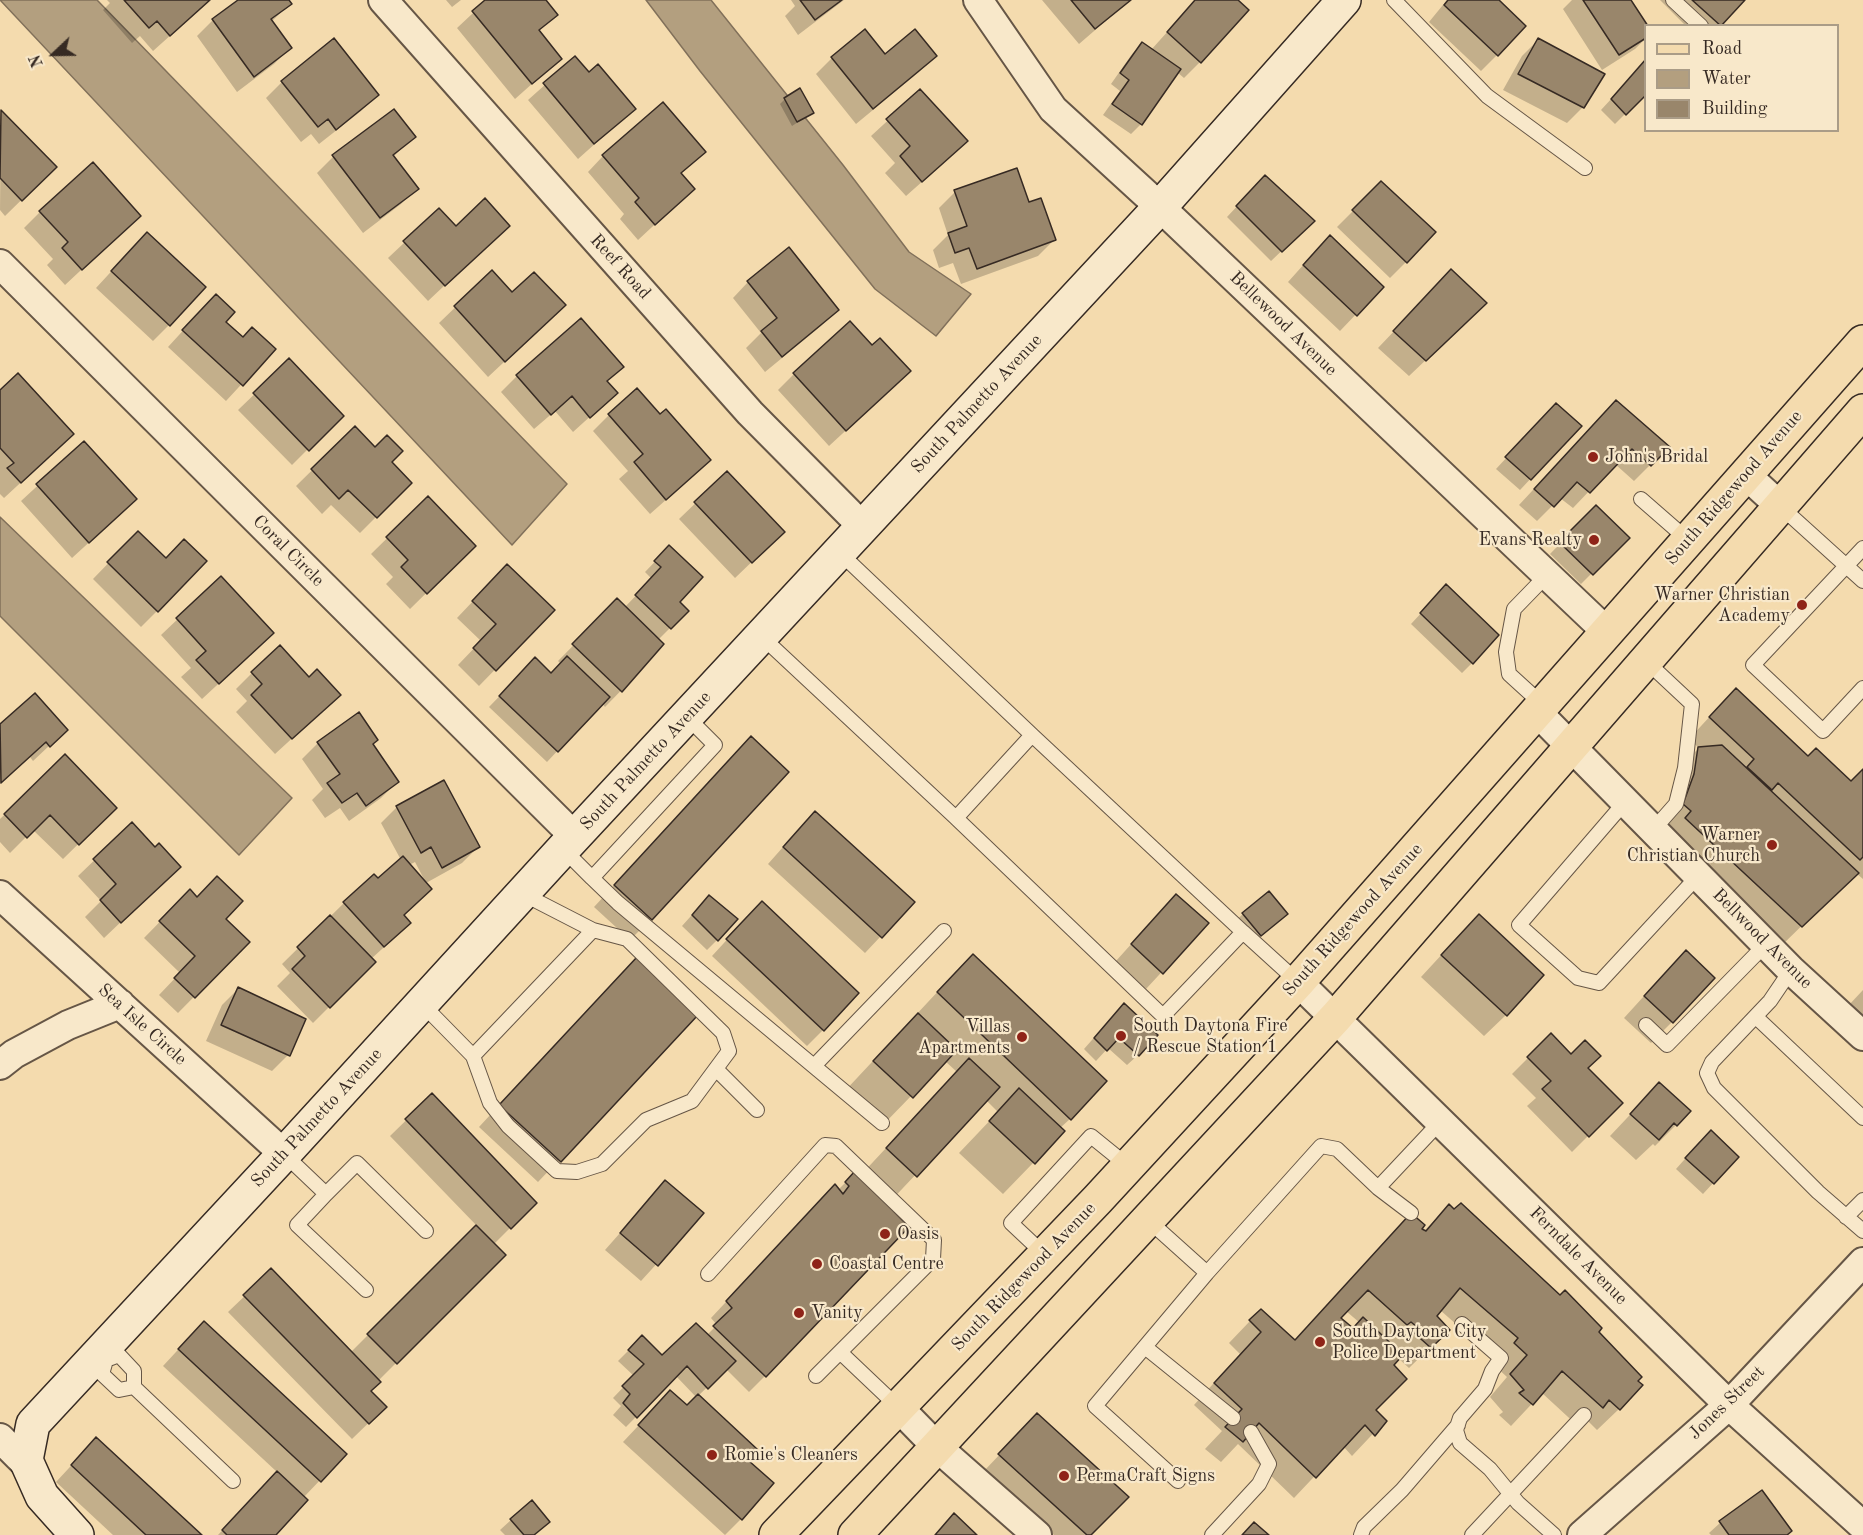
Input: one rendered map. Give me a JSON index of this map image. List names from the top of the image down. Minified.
{"streets":{"main road":["South Ridgewood Avenue"],"street":["Reef Road","Bellewood Avenue","South Palmetto Avenue","Coral Circle","Bellwood Avenue","Sea Isle Circle","Ferndale Avenue","Jones Street"]},"crossings":[["Reef Road","South Palmetto Avenue"],["Bellewood Avenue","South Palmetto Avenue"],["Bellewood Avenue","South Ridgewood Avenue"],["South Palmetto Avenue","Coral Circle"],["South Palmetto Avenue","Sea Isle Circle"],["South Ridgewood Avenue","Bellwood Avenue"],["South Ridgewood Avenue","Ferndale Avenue"],["Ferndale Avenue","Jones Street"]],"places":["John's Bridal","Evans Realty","Warner Christian Academy","Warner Christian Church","South Daytona Fire / Rescue Station 1","Villas Apartments","Oasis","Coastal Centre","Vanity","South Daytona City Police Department","Romie's Cleaners","PermaCraft Signs"],"legend":["Road","Water","Building"],"north":"left"}
